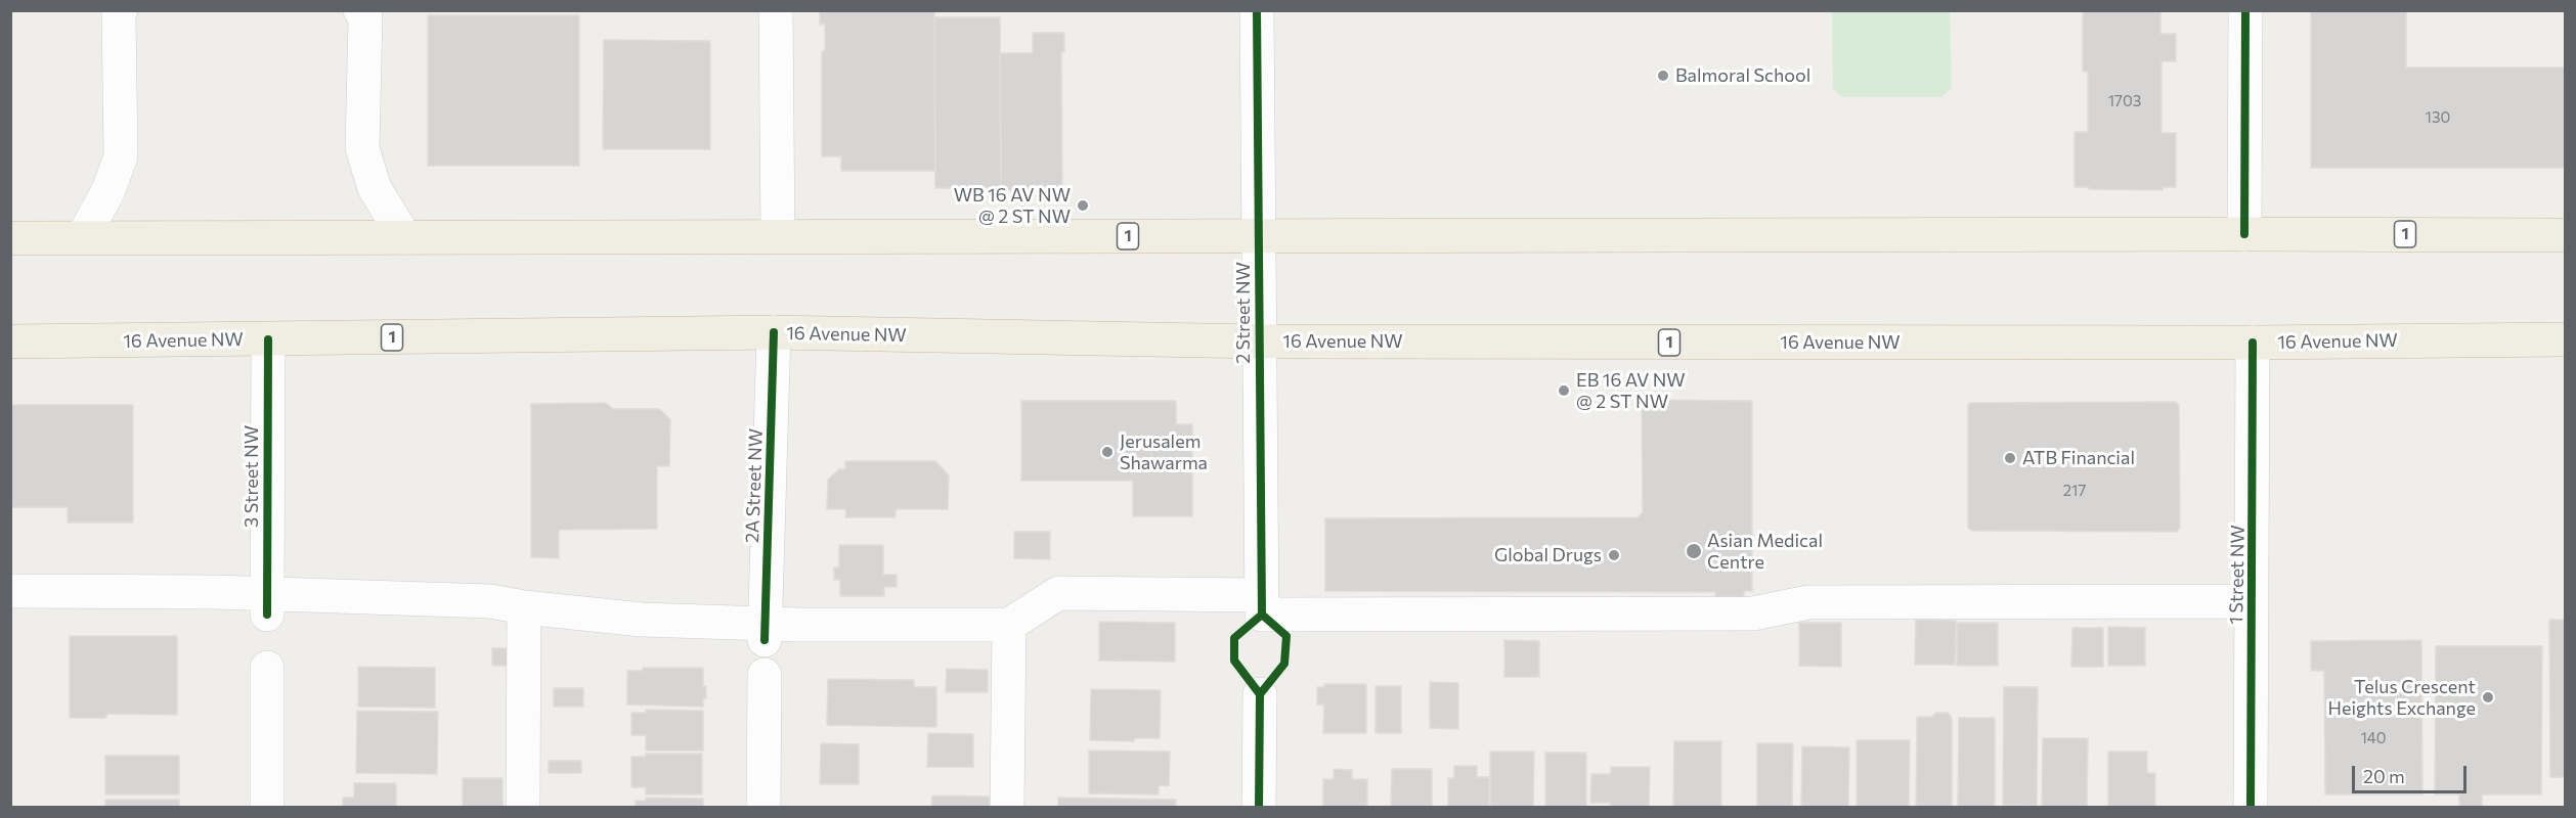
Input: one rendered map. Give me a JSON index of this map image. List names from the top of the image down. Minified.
{"streets":{"highway":["1","16 Avenue NW"],"street":["2 Street NW","3 Street NW","2A Street NW","1 Street NW"]},"crossings":[["1","2 Street NW"],["2 Street NW","16 Avenue NW"],["16 Avenue NW","3 Street NW"],["16 Avenue NW","2A Street NW"],["16 Avenue NW","1 Street NW"]],"places":["Balmoral School","WB 16 AV NW @ 2 ST NW","EB 16 AV NW @ 2 ST NW","Jerusalem Shawarma","ATB Financial","Asian Medical Centre","Global Drugs","Telus Crescent Heights Exchange"],"house_numbers":["1703","130","217","140"],"scale_bar":"20 m"}
